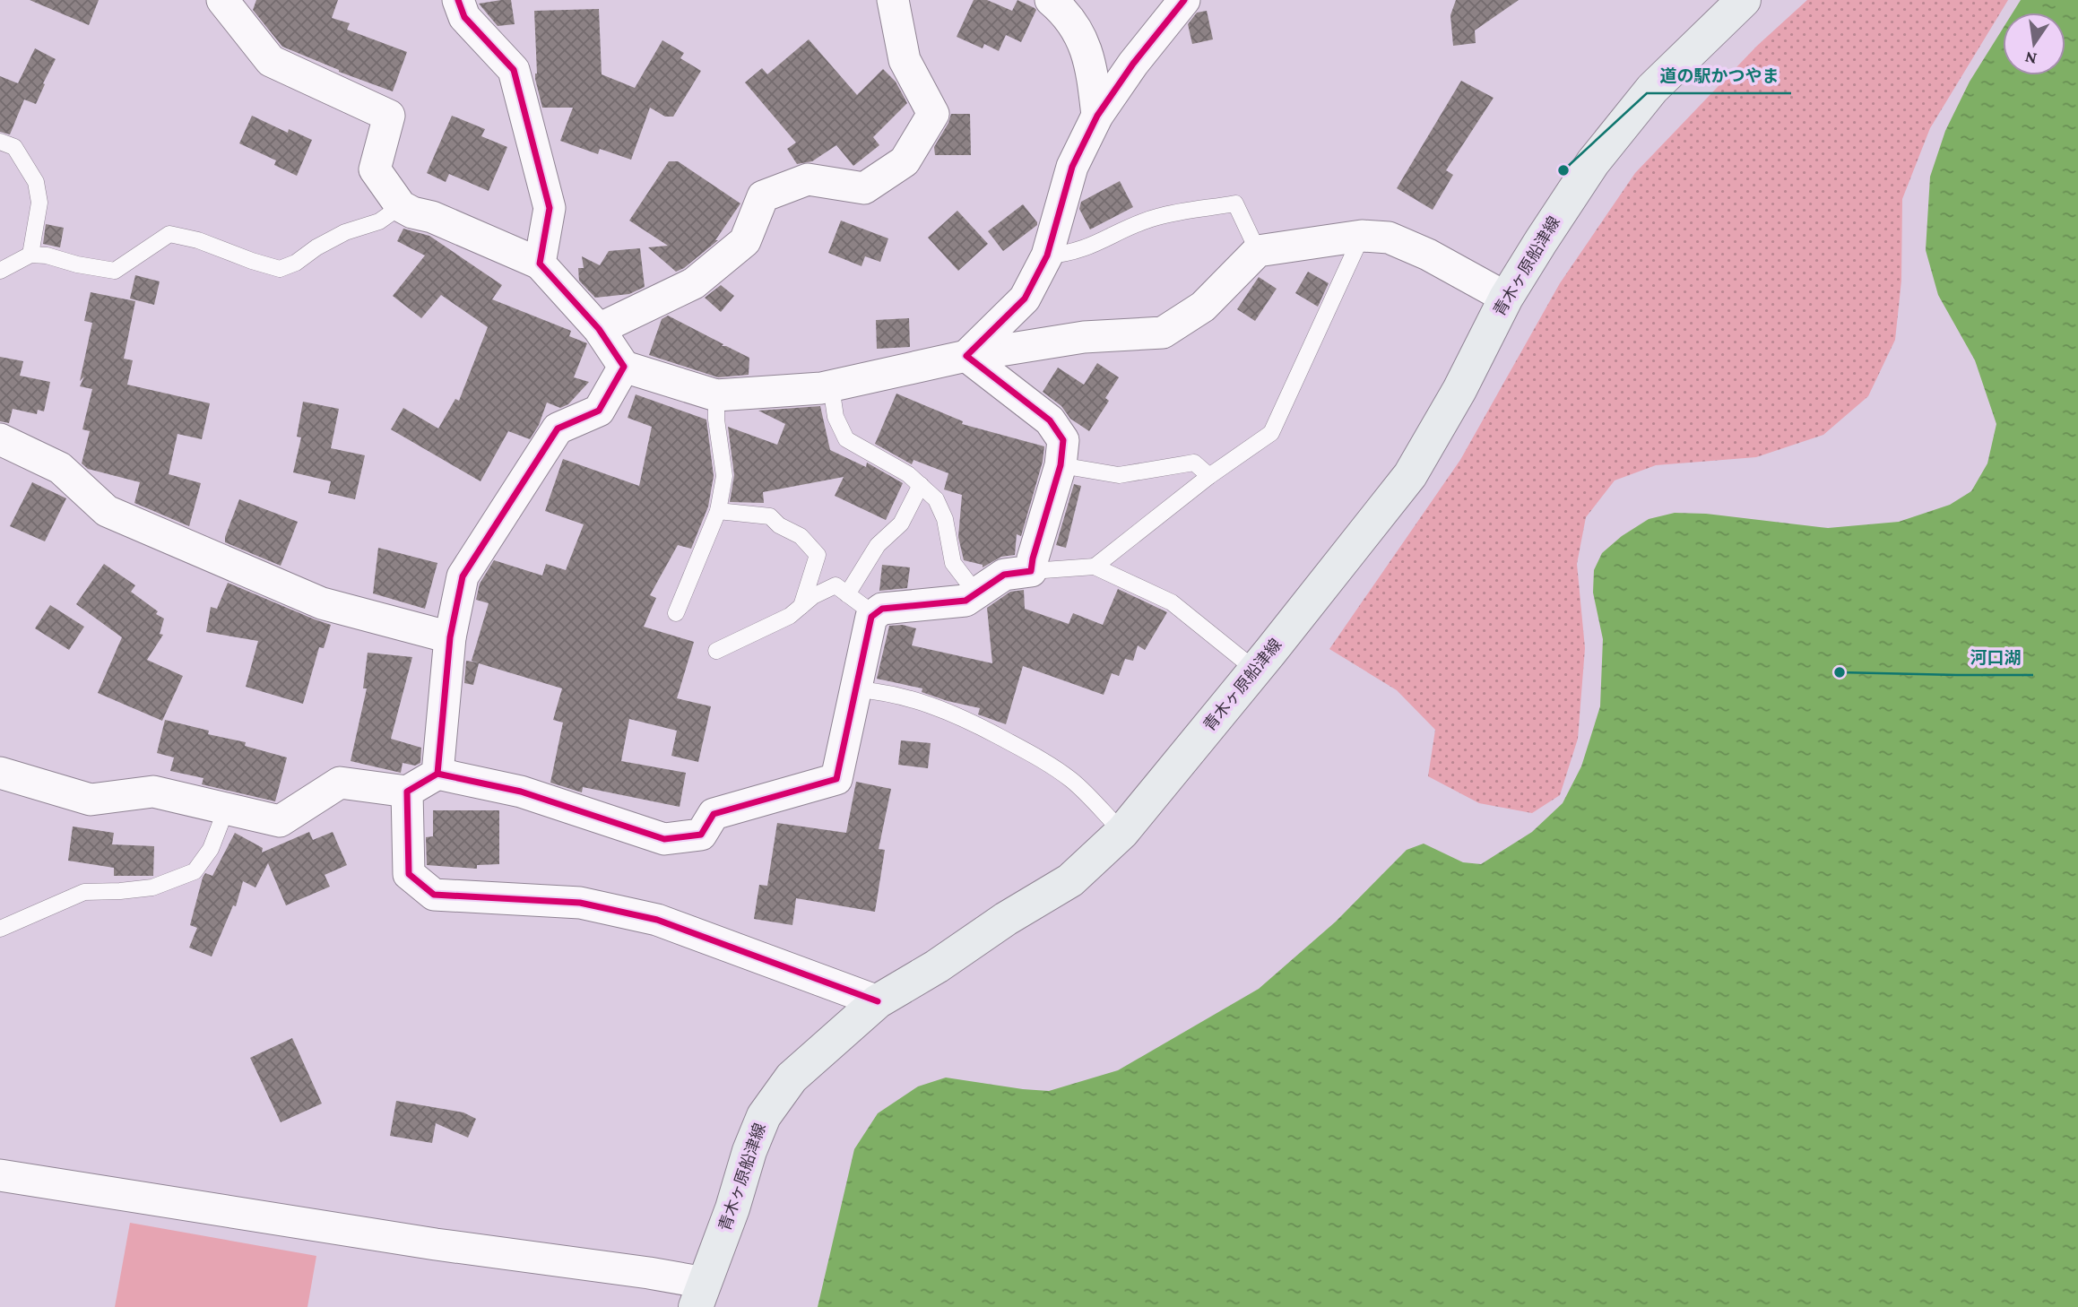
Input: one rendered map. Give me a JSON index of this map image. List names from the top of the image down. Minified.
{"streets":{"main road":["青木ヶ原船津線"]},"places":["道の駅かつやま","河口湖"],"north":"bottom"}
